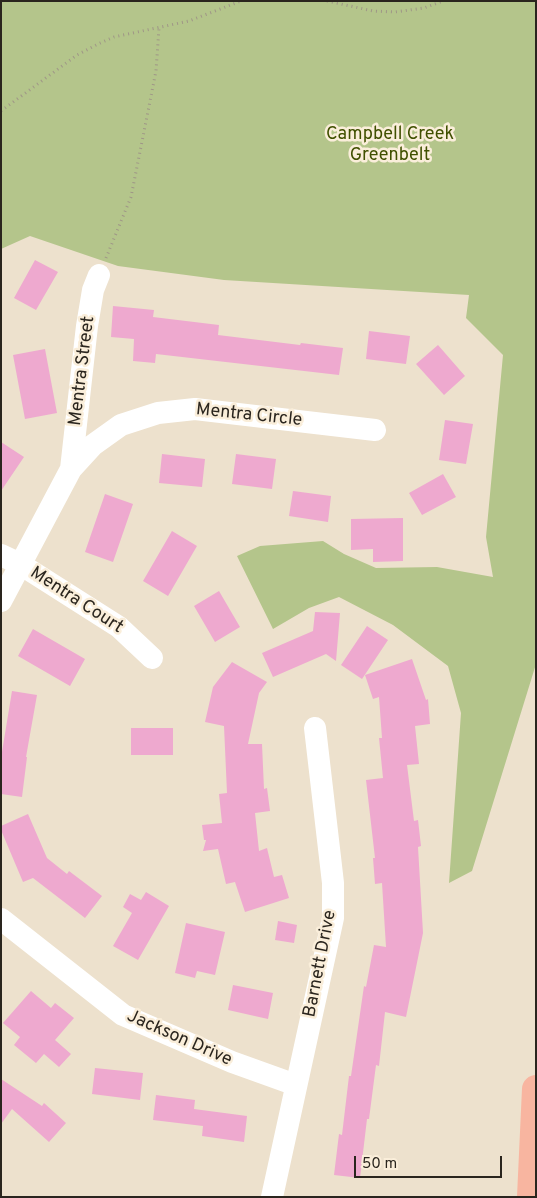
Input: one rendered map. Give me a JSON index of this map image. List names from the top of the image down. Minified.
{"streets":{"street":["Mentra Street","Mentra Circle","Mentra Court","Barnett Drive","Jackson Drive"]},"crossings":[["Mentra Street","Mentra Circle"],["Mentra Circle","Mentra Court"],["Barnett Drive","Jackson Drive"]],"parks":["Campbell Creek Greenbelt"],"scale_bar":"50 m"}
